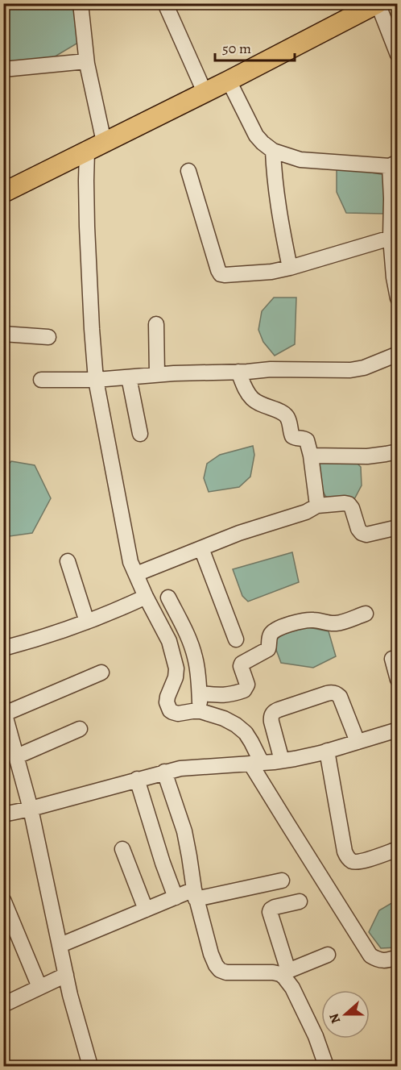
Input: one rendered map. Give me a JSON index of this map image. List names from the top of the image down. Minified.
{"scale_bar":"50 m","north":"left"}
